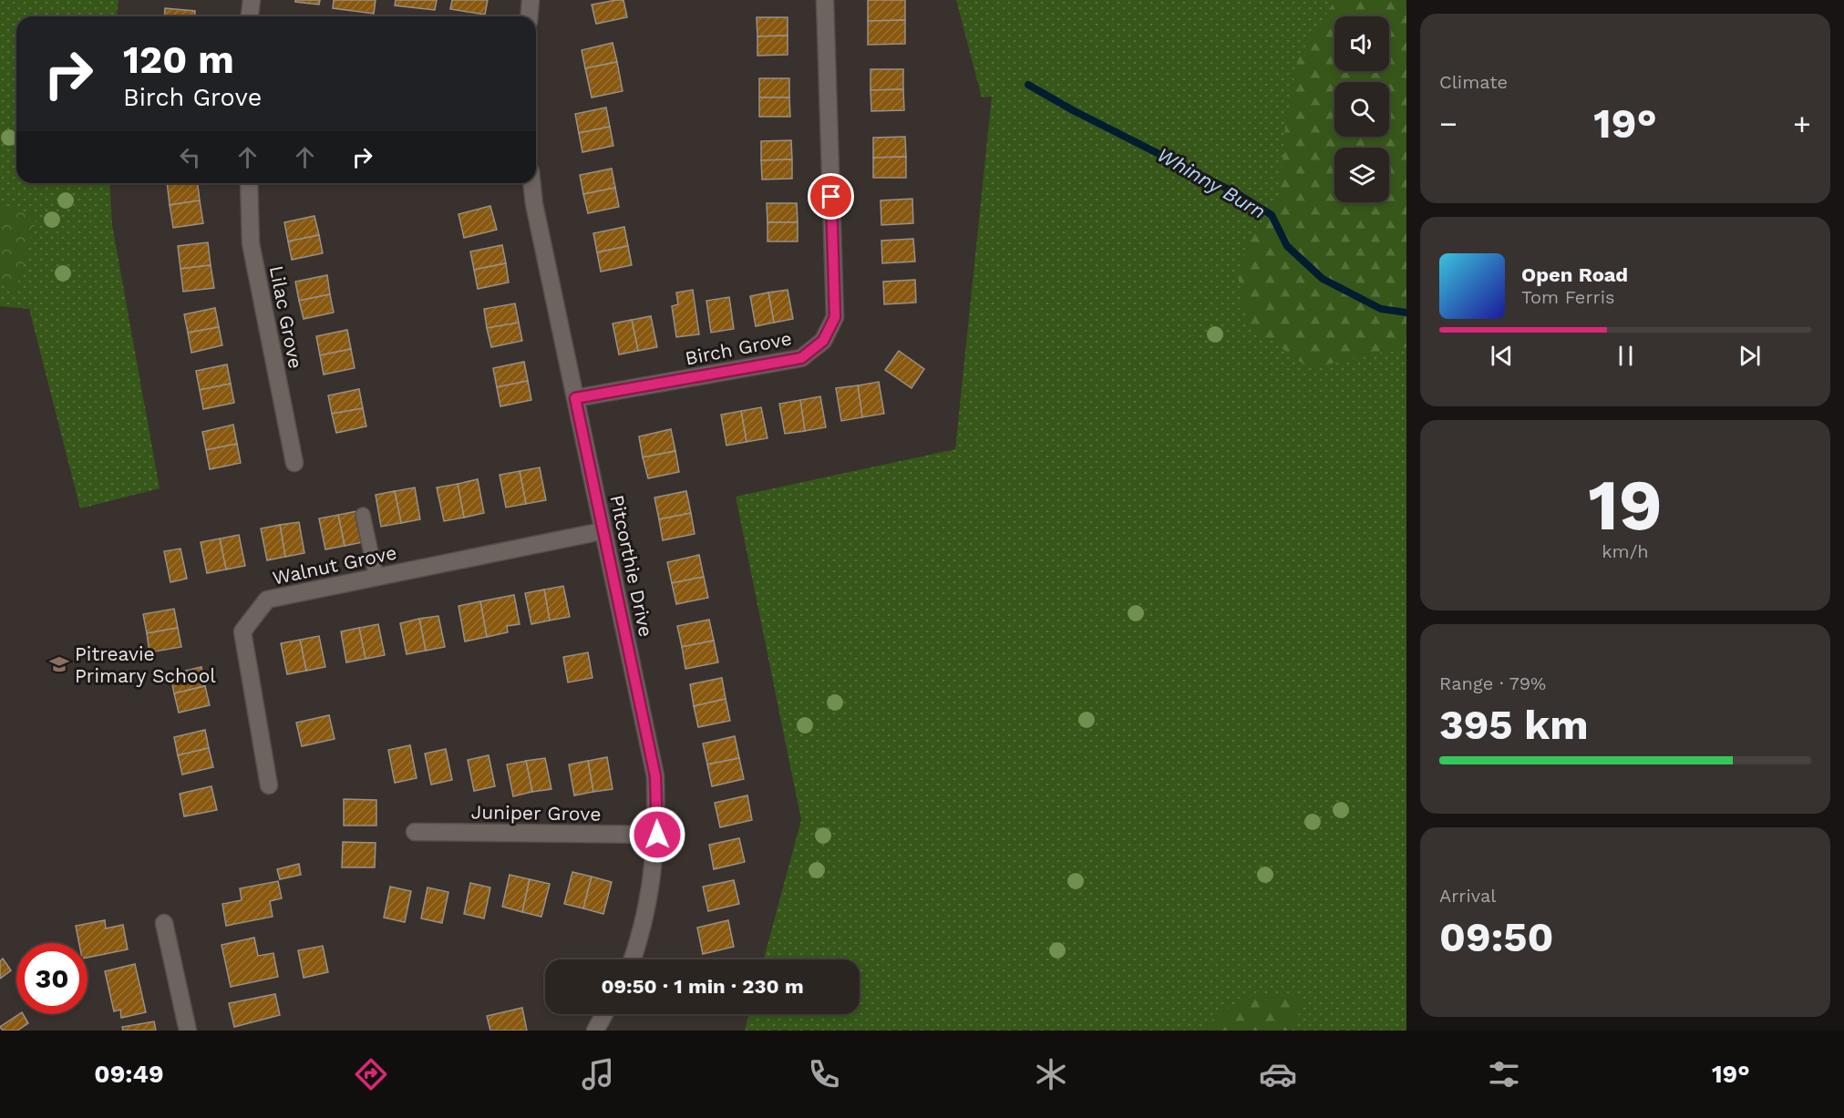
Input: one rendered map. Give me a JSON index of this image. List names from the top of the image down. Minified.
{"streets":{"street":["Lilac Grove","Birch Grove","Walnut Grove","Pitcorthie Drive","Juniper Grove"]},"crossings":[["Birch Grove","Pitcorthie Drive"],["Walnut Grove","Pitcorthie Drive"],["Pitcorthie Drive","Juniper Grove"]],"water":["Whinny Burn"],"places":{"school or university":["Pitreavie Primary School"]},"page":{"tile":["Climate",["19","km/h"],["Range · 79%","395 km"],["Arrival","09:50"]],"turn":["120 m","Birch Grove"],"heat":["−","19°","+"],"song":["Open Road","Tom Ferris"],"limit":"30","trip":"09:50 · 1 min · 230 m","tabs":["09:49","19°"]}}
